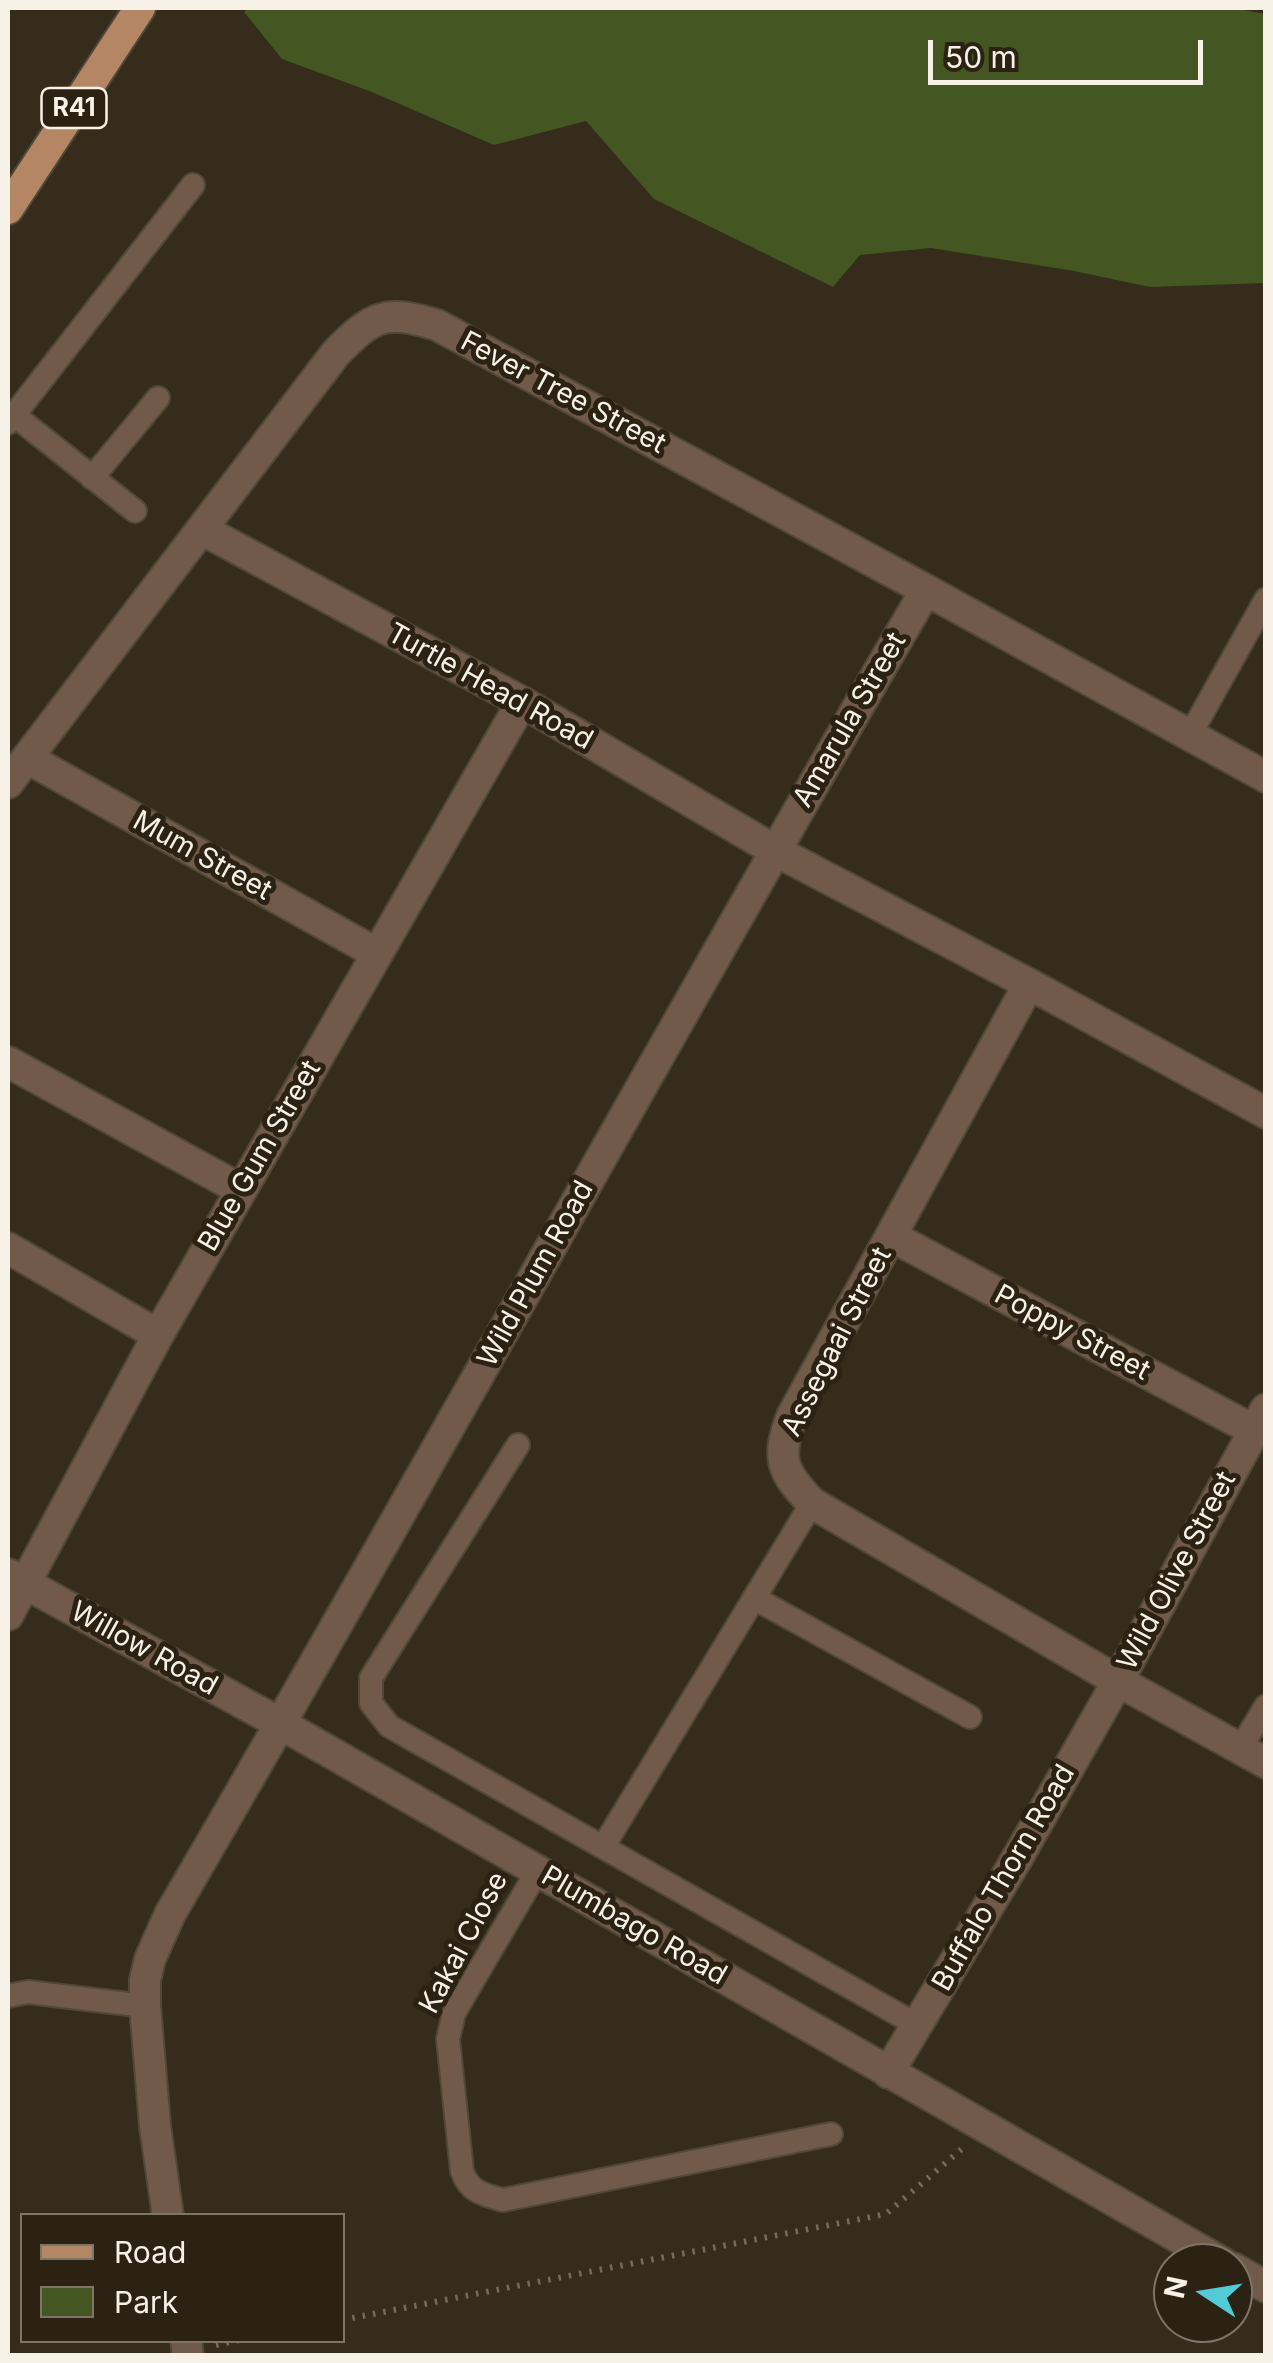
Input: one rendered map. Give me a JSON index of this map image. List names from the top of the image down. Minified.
{"streets":{"main road":["R41"],"street":["Fever Tree Street","Turtle Head Road","Amarula Street","Mum Street","Blue Gum Street","Wild Plum Road","Poppy Street","Assegaai Street","Wild Olive Street","Willow Road","Buffalo Thorn Road","Plumbago Road"],"lane":["Kakai Close"]},"crossings":[["Fever Tree Street","Turtle Head Road"],["Fever Tree Street","Amarula Street"],["Fever Tree Street","Mum Street"],["Turtle Head Road","Amarula Street"],["Turtle Head Road","Blue Gum Street"],["Turtle Head Road","Wild Plum Road"],["Amarula Street","Wild Plum Road"],["Mum Street","Blue Gum Street"],["Blue Gum Street","Willow Road"],["Wild Plum Road","Willow Road"],["Wild Plum Road","Plumbago Road"],["Poppy Street","Assegaai Street"],["Poppy Street","Wild Olive Street"],["Assegaai Street","Wild Olive Street"],["Assegaai Street","Buffalo Thorn Road"],["Wild Olive Street","Buffalo Thorn Road"],["Willow Road","Plumbago Road"],["Buffalo Thorn Road","Plumbago Road"],["Plumbago Road","Kakai Close"]],"legend":["Road","Park"],"scale_bar":"50 m","north":"left"}
